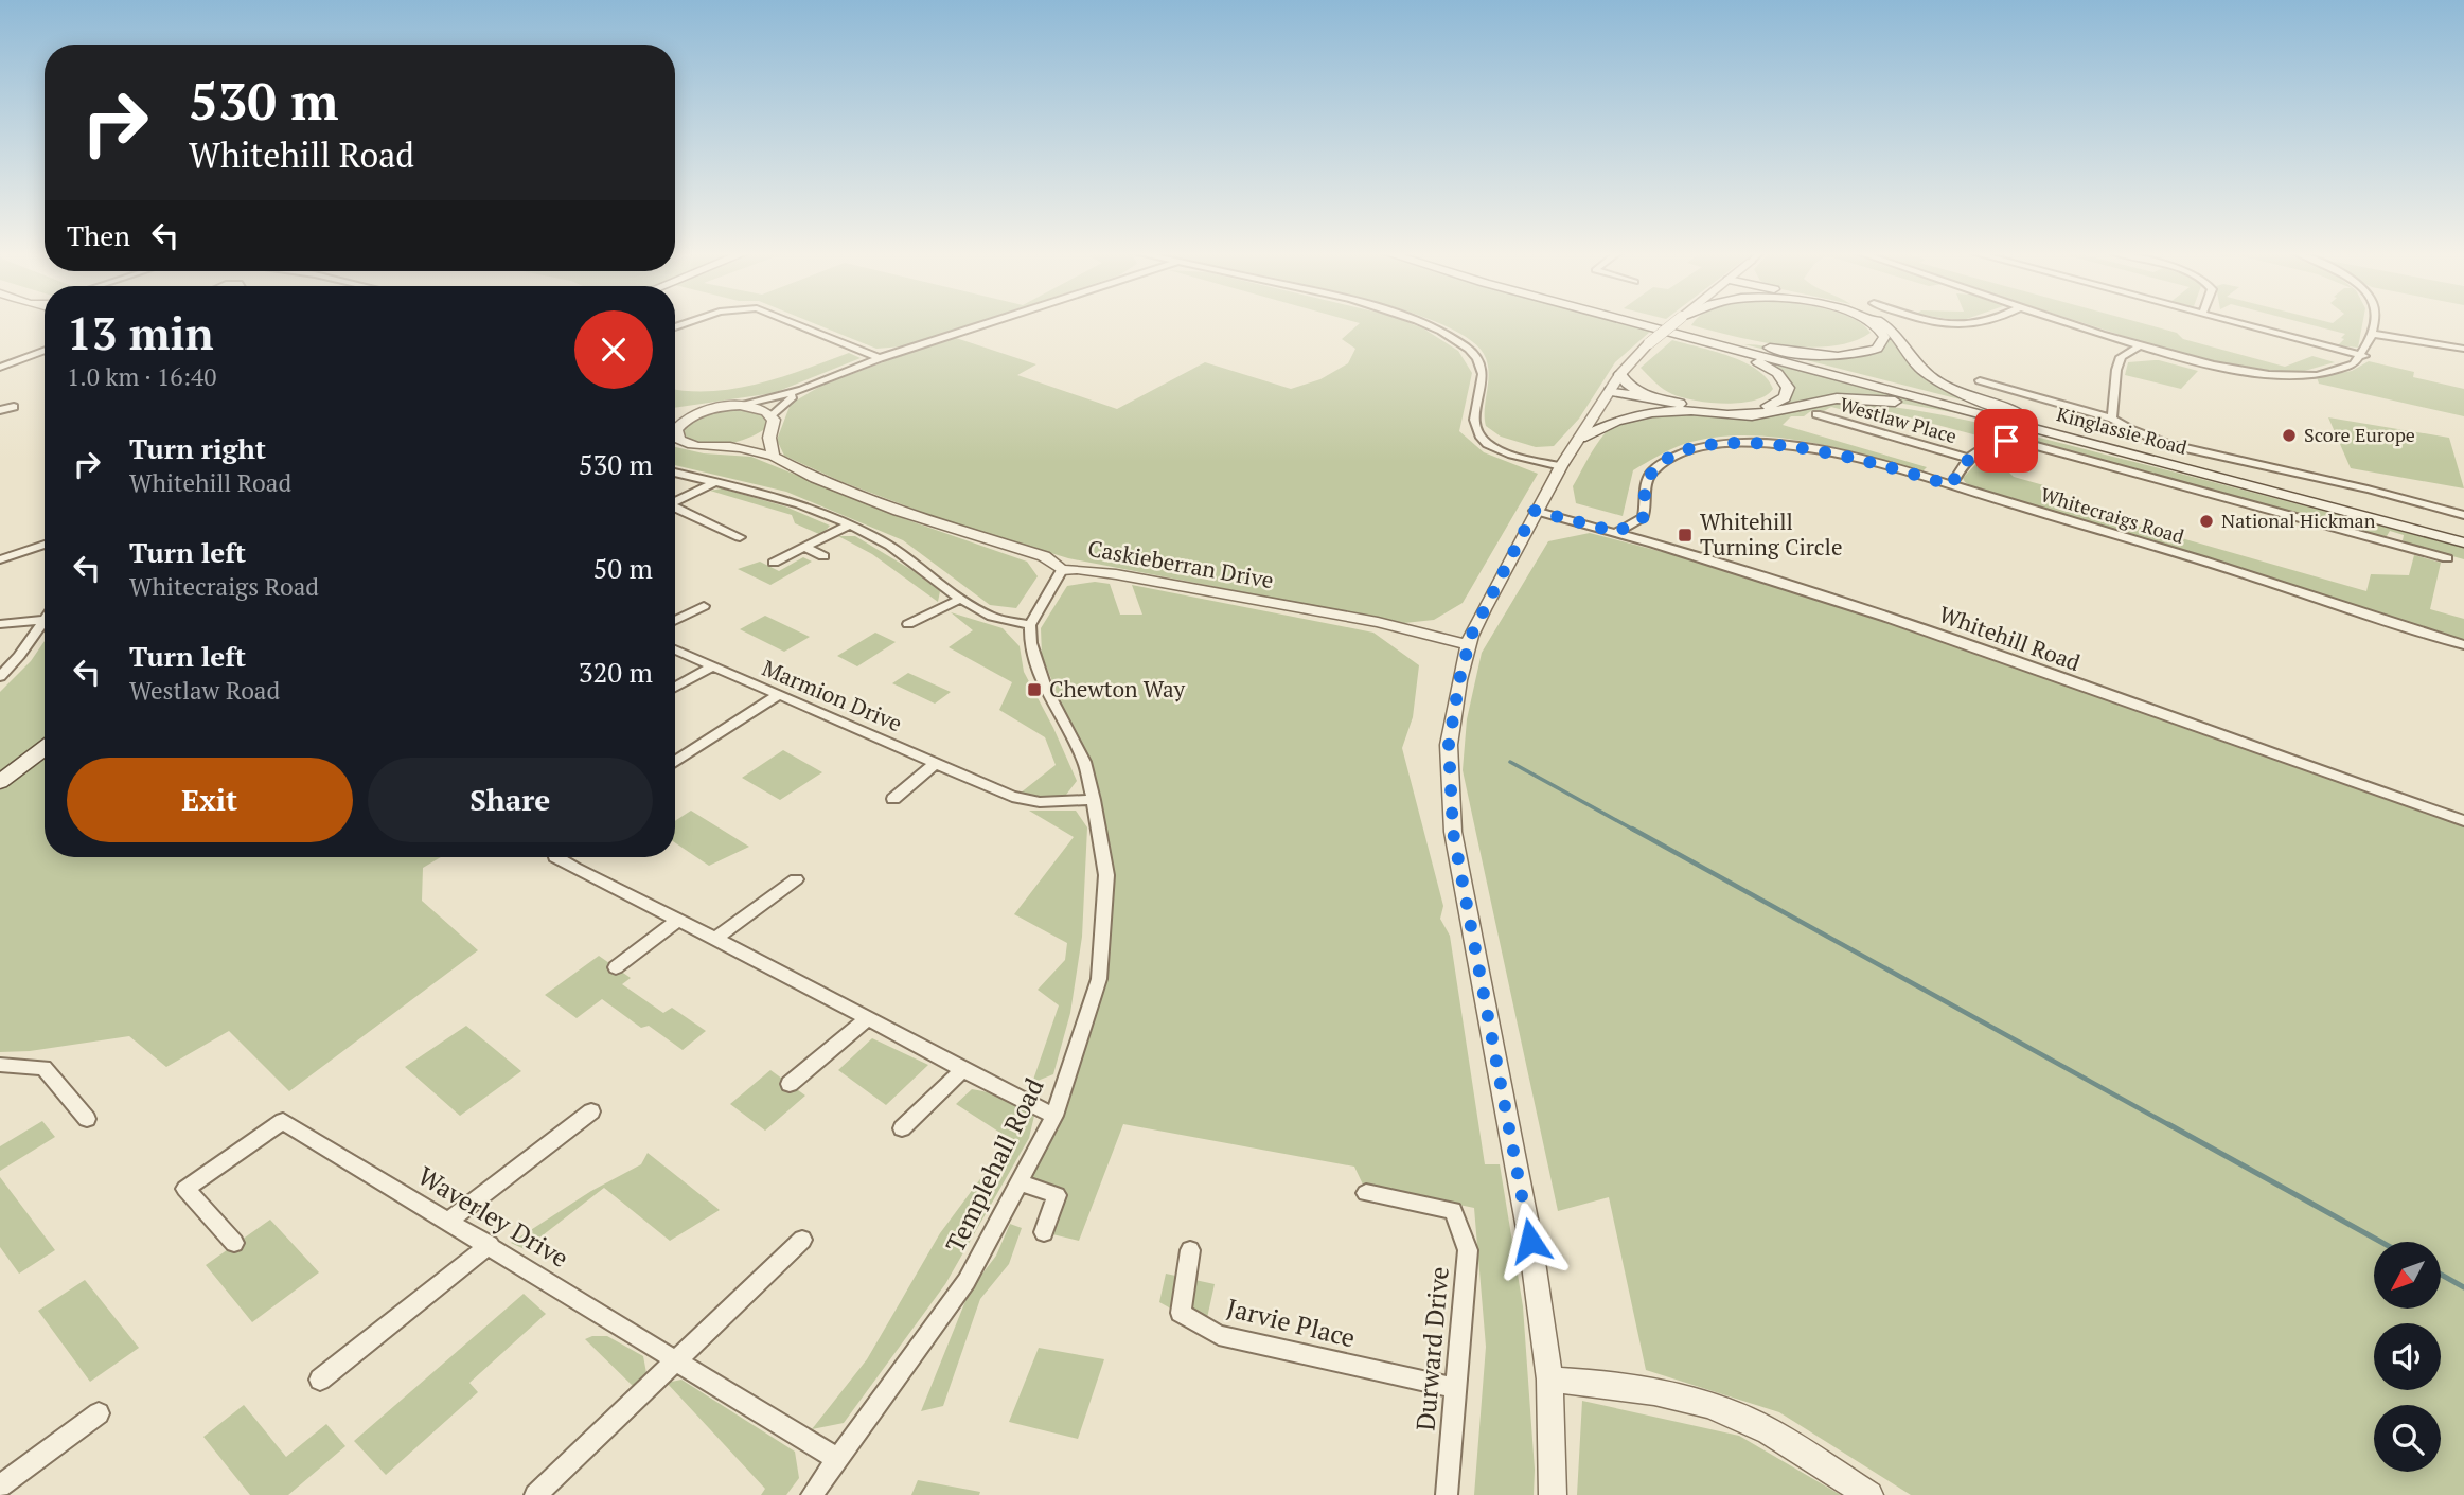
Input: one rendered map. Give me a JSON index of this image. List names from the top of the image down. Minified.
{"streets":{"main road":["Kinglassie Road"],"street":["Westlaw Place","Whitecraigs Road","Caskieberran Drive","Whitehill Road","Marmion Drive","Templehall Road","Waverley Drive","Jarvie Place","Durward Drive"]},"crossings":[["Whitecraigs Road","Whitehill Road"],["Marmion Drive","Templehall Road"],["Templehall Road","Waverley Drive"],["Jarvie Place","Durward Drive"]],"places":{"other":["Score Europe","National Hickman"],"transit":["Whitehill Turning Circle","Chewton Way"]},"north":"bottom left","page":{"turn":["530 m","Whitehill Road"],"then":"Then","heading":["13 min","1.0 km · 16:40"],"list":[{"name":"Turn right","note":"Whitehill Road","value":"530 m"},{"name":"Turn left","note":"Whitecraigs Road","value":"50 m"},{"name":"Turn left","note":"Westlaw Road","value":"320 m"}],"buttons":["Exit","Share"]}}
